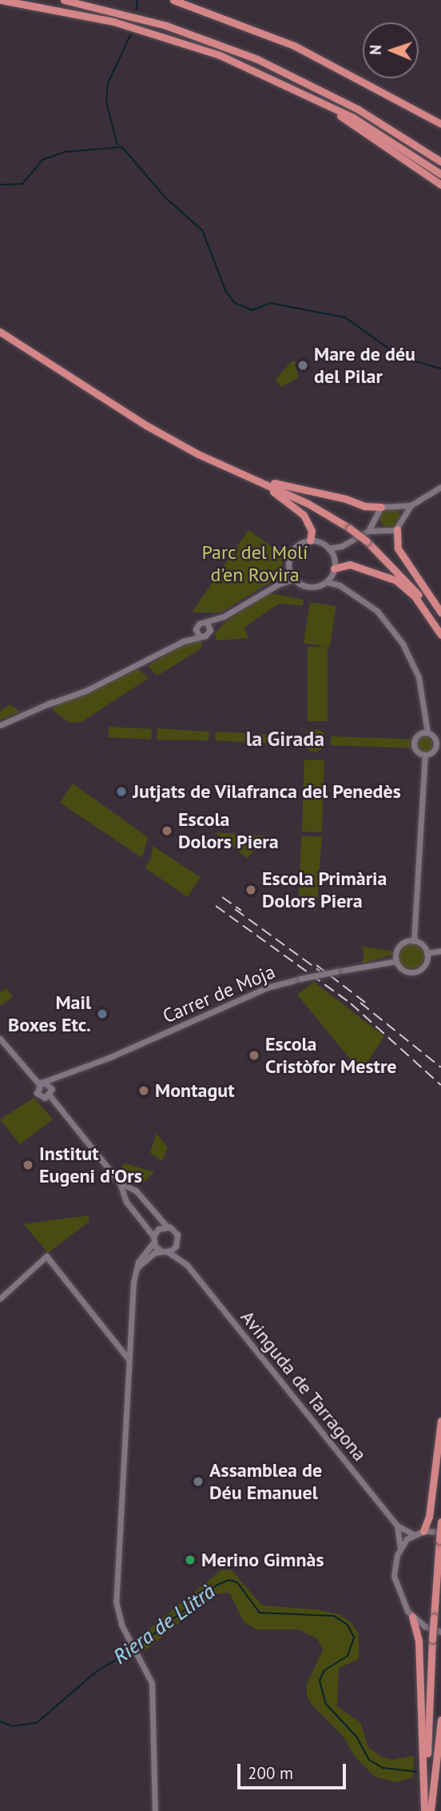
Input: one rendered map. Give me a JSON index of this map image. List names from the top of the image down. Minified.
{"streets":{"street":["Carrer de Moja","Avinguda de Tarragona"]},"districts":["la Girada"],"water":["Riera de Llitrà"],"parks":["Parc del Molí d'en Rovira"],"places":["Mare de déu del Pilar","Jutjats de Vilafranca del Penedès","Escola Dolors Piera","Escola Primària Dolors Piera","Mail Boxes Etc.","Escola Cristòfor Mestre","Montagut","Institut Eugeni d'Ors","Assamblea de Déu Emanuel","Merino Gimnàs"],"scale_bar":"200 m","north":"left"}
